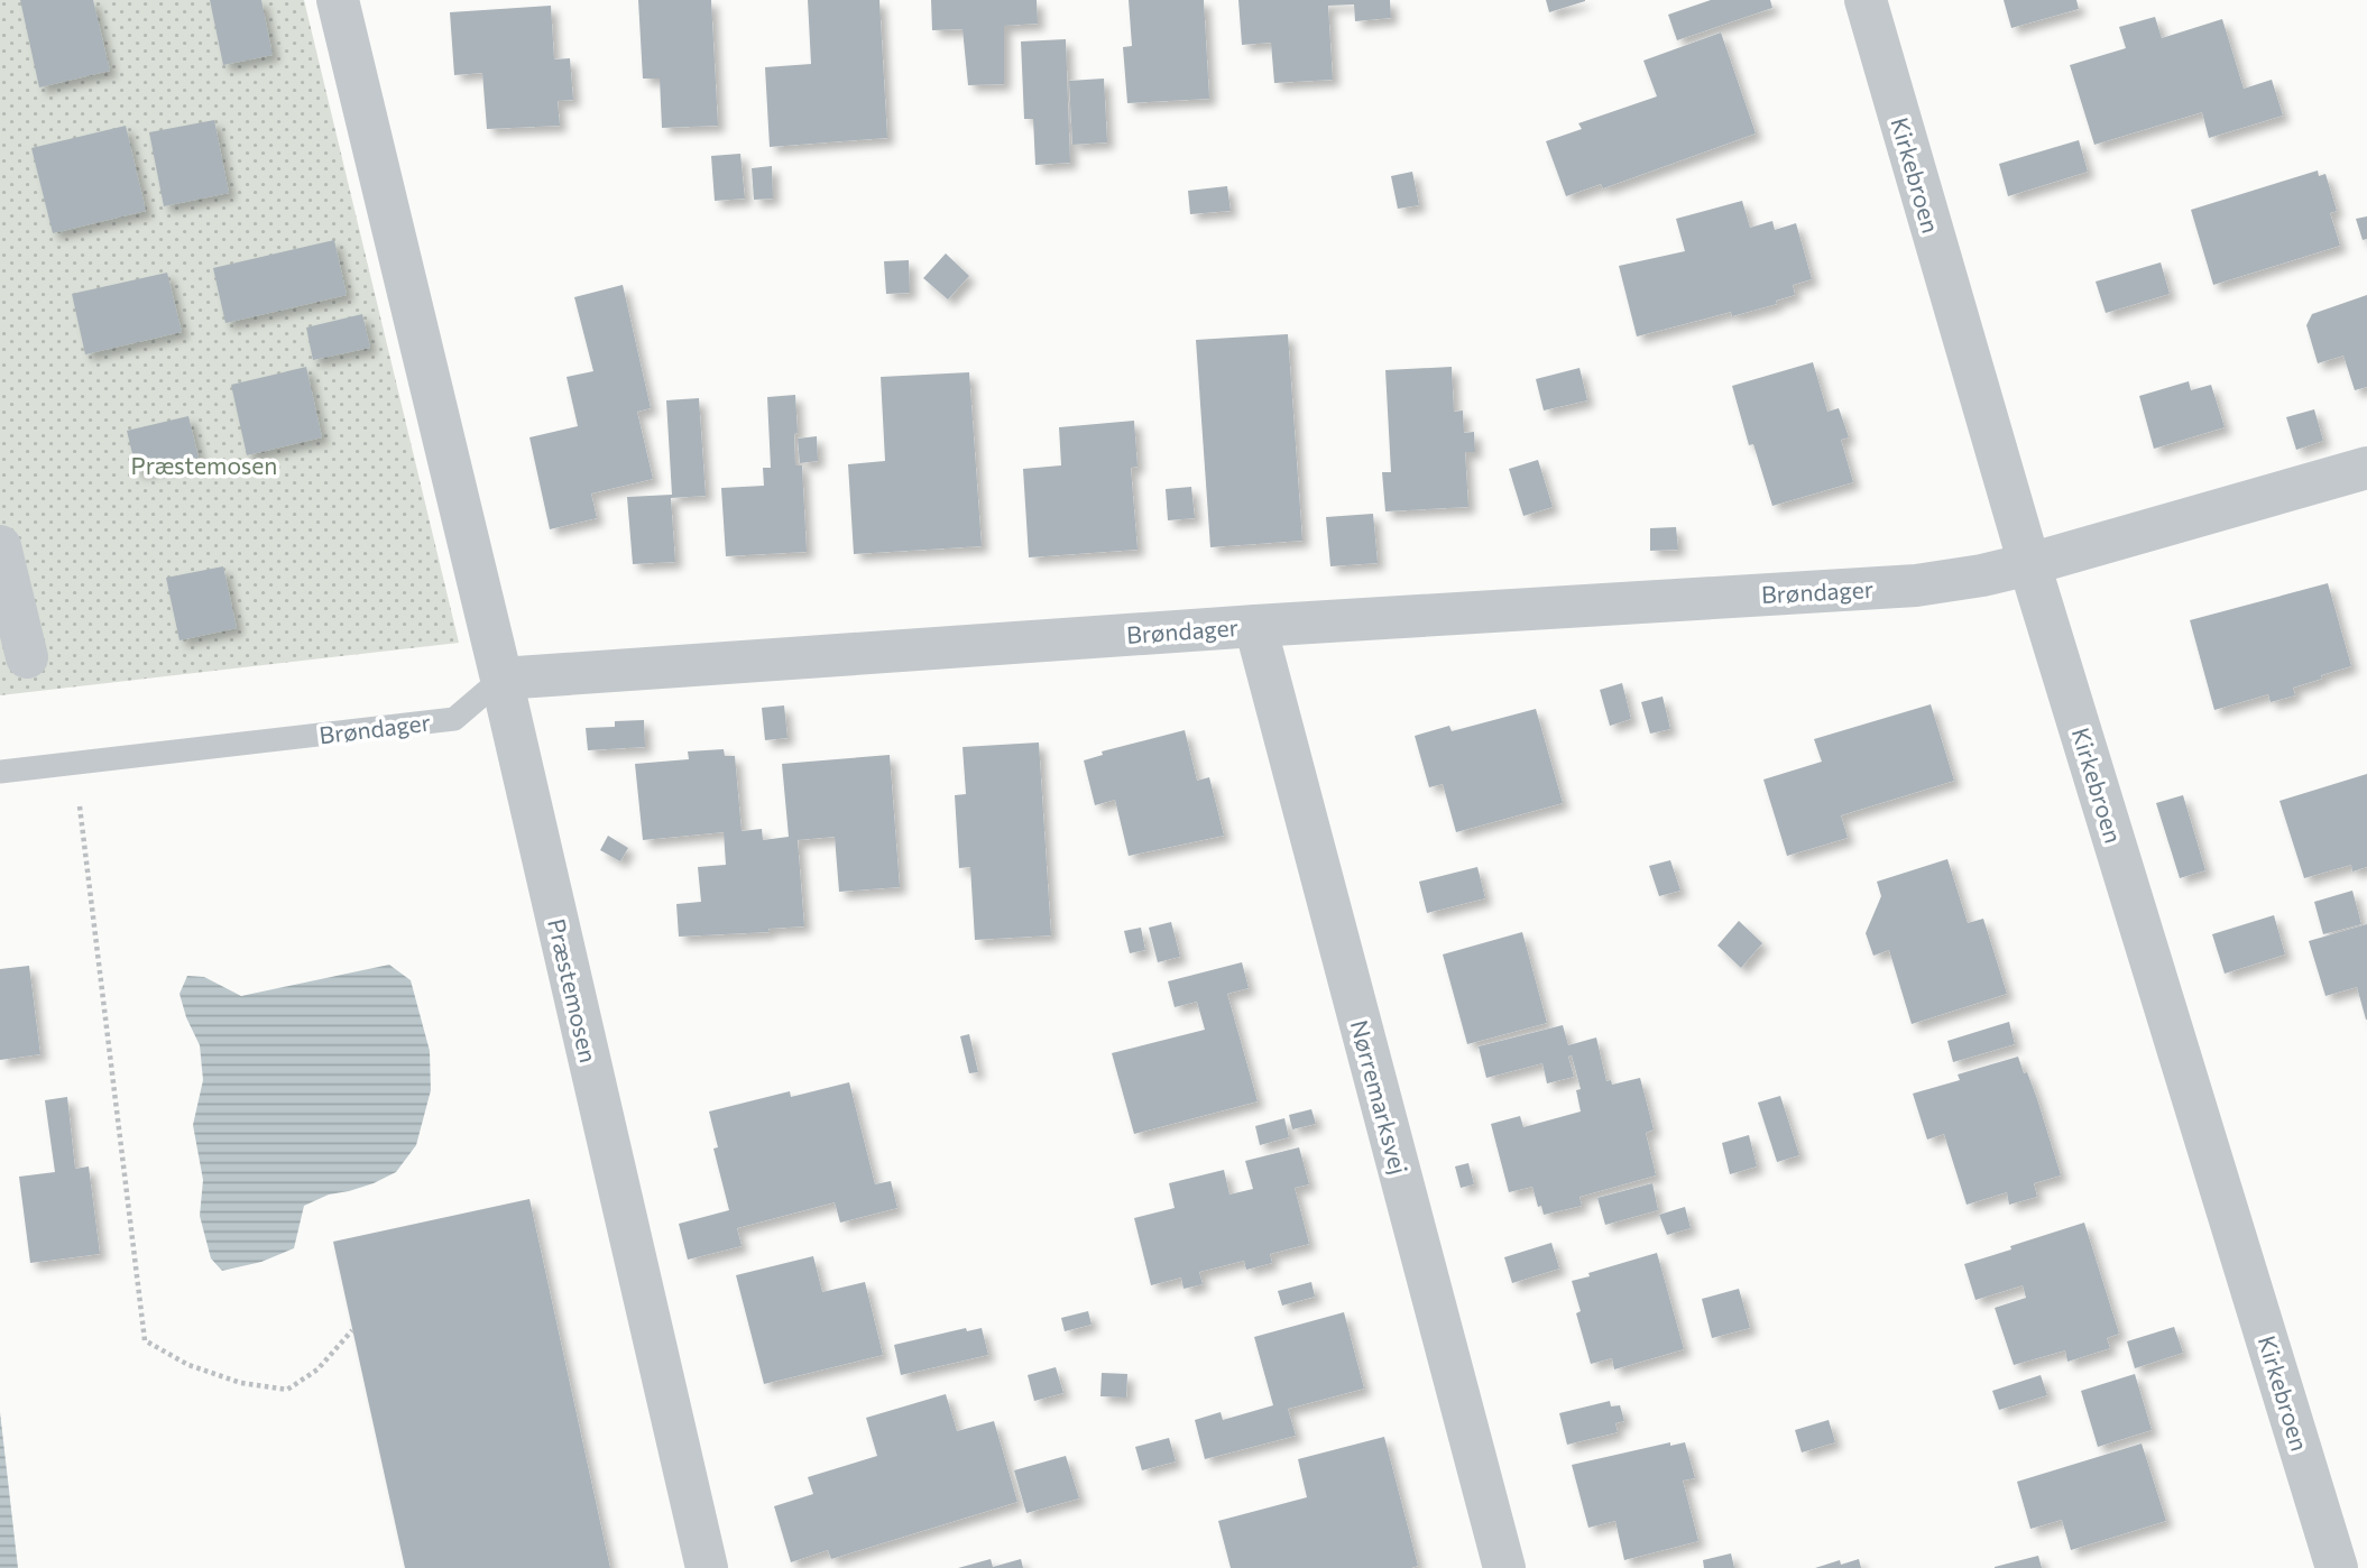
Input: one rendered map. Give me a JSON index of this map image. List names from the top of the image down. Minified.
{"streets":{"street":["Kirkebroen","Brøndager","Præstemosen","Nørremarksvej"]},"crossings":[["Kirkebroen","Brøndager"],["Brøndager","Præstemosen"],["Brøndager","Nørremarksvej"]],"parks":["Præstemosen"]}
